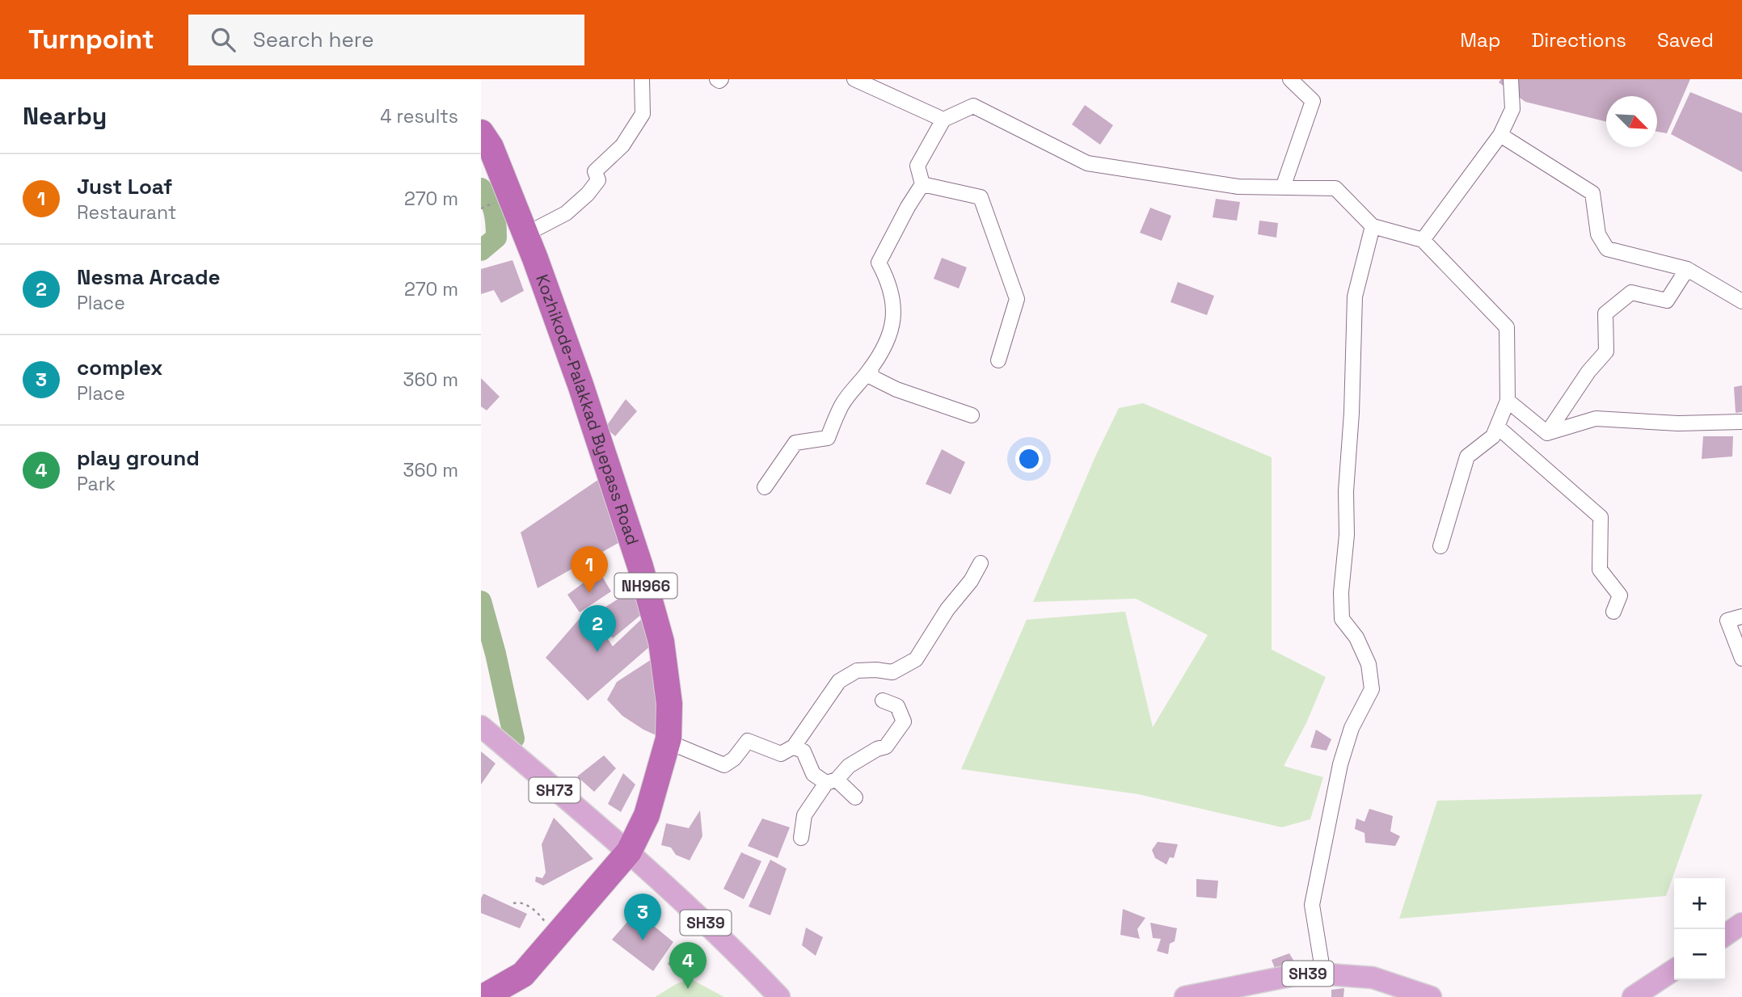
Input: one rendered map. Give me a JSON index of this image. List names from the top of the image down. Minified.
{"streets":{"highway":["Kozhikode-Palakkad Byepass Road","NH966"],"main road":["SH73","SH39"]},"crossings":[["Kozhikode-Palakkad Byepass Road","SH73"],["Kozhikode-Palakkad Byepass Road","SH39"],["SH73","SH39"]],"north":"bottom right","page":{"header":"Turnpoint","search":"Search here","nav":["Map","Directions","Saved"],"heading":["Nearby","4 results"],"list":[{"mark":"1","name":"Just Loaf","note":"Restaurant","value":"270 m"},{"mark":"2","name":"Nesma Arcade","note":"Place","value":"270 m"},{"mark":"3","name":"complex","note":"Place","value":"360 m"},{"mark":"4","name":"play ground","note":"Park","value":"360 m"}],"pins":["1","2","3","4"],"map_buttons":["+","−"]}}
